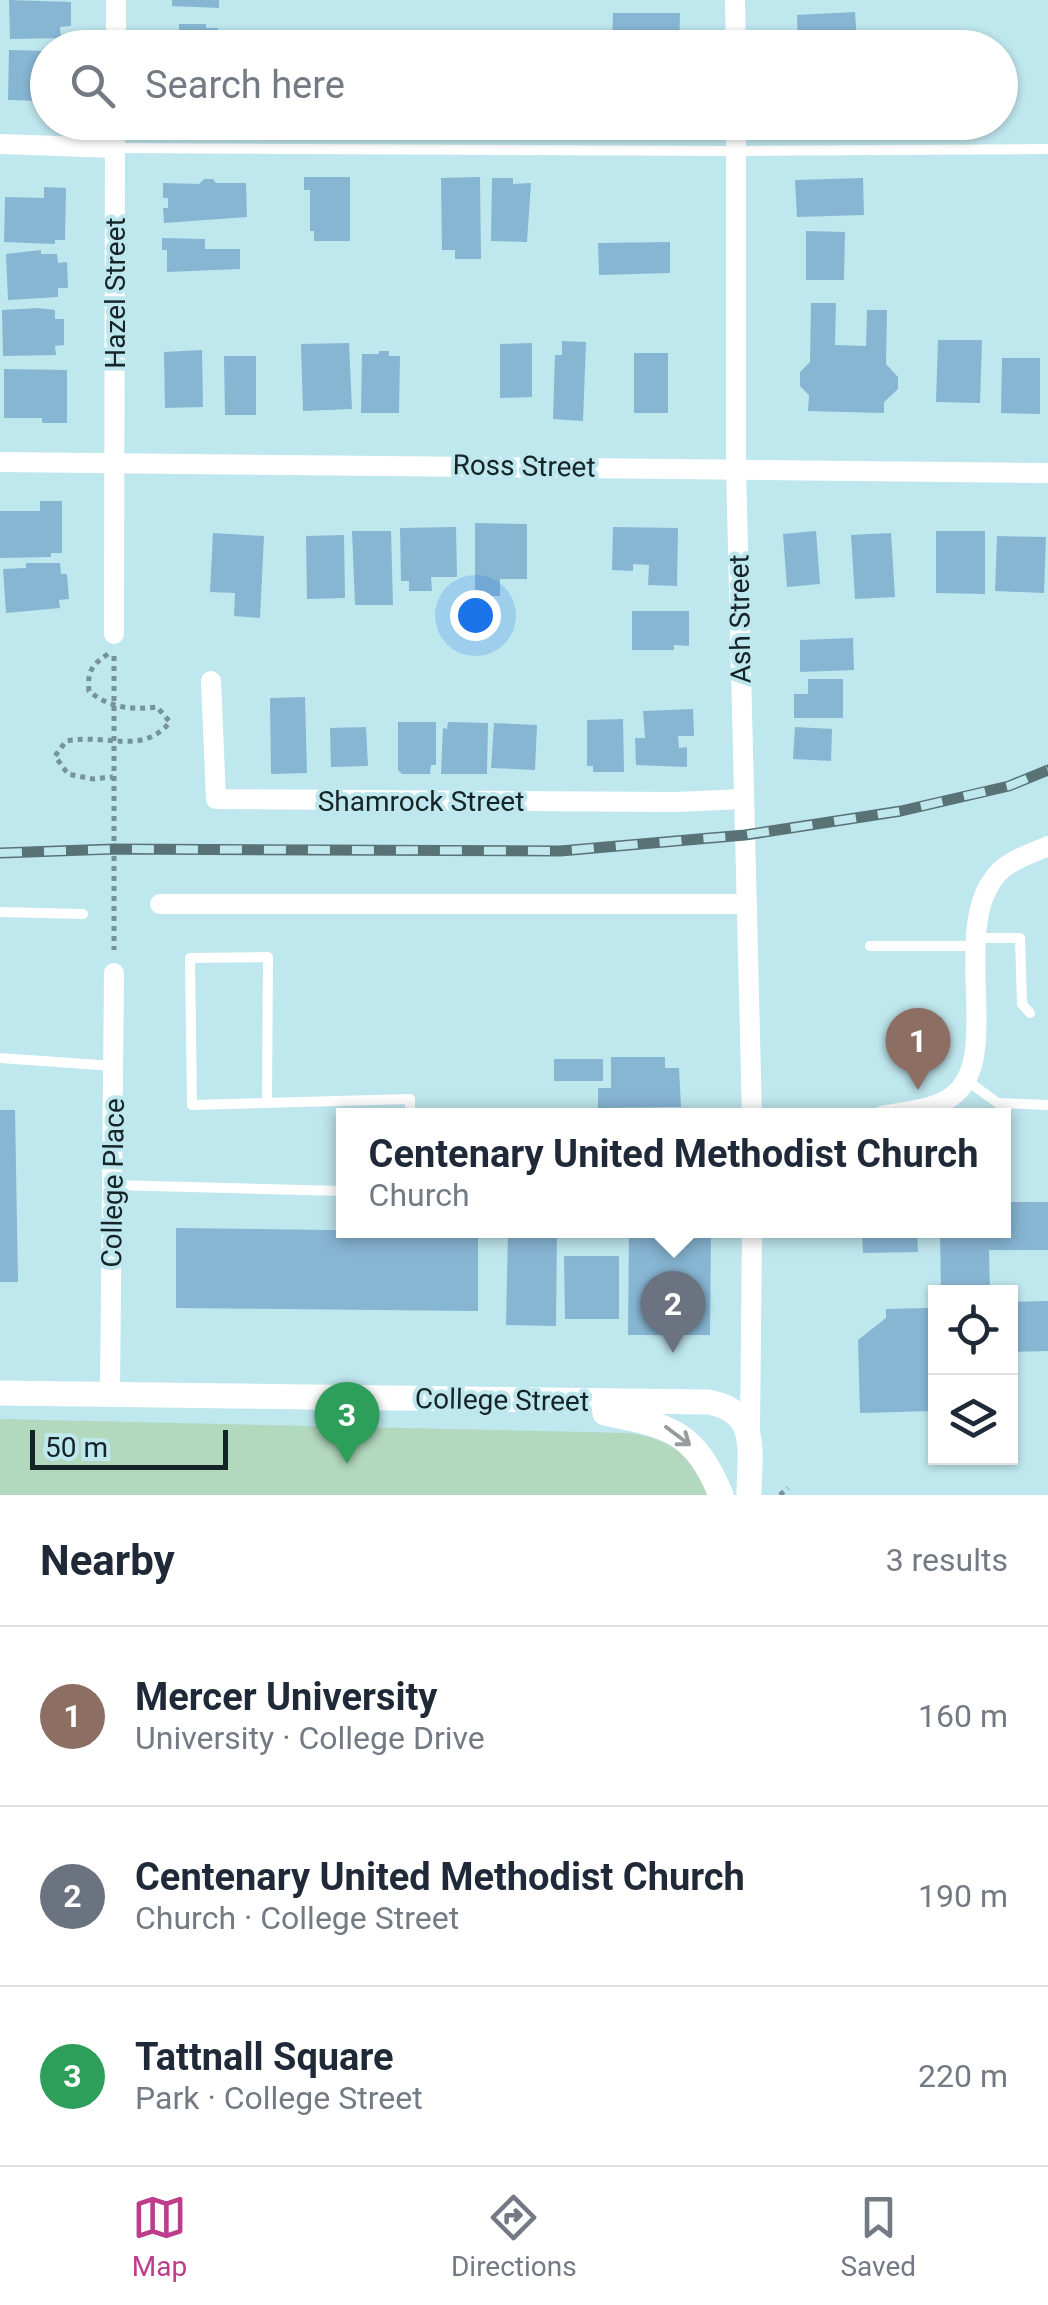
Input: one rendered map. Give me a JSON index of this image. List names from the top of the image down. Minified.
{"streets":{"street":["Hazel Street","Ross Street","Ash Street","Shamrock Street","College Place","College Street"]},"crossings":[["Hazel Street","Ross Street"],["Ross Street","Ash Street"],["Ash Street","Shamrock Street"],["College Place","College Street"]],"scale_bar":"50 m","page":{"search":"Search here","pins":["1","2","3"],"popup":["Centenary United Methodist Church","Church"],"scale":"50 m","heading":["Nearby","3 results"],"list":[{"mark":"1","name":"Mercer University","note":"University · College Drive","value":"160 m"},{"mark":"2","name":"Centenary United Methodist Church","note":"Church · College Street","value":"190 m"},{"mark":"3","name":"Tattnall Square","note":"Park · College Street","value":"220 m"}],"nav":["Map","Directions","Saved"]}}
